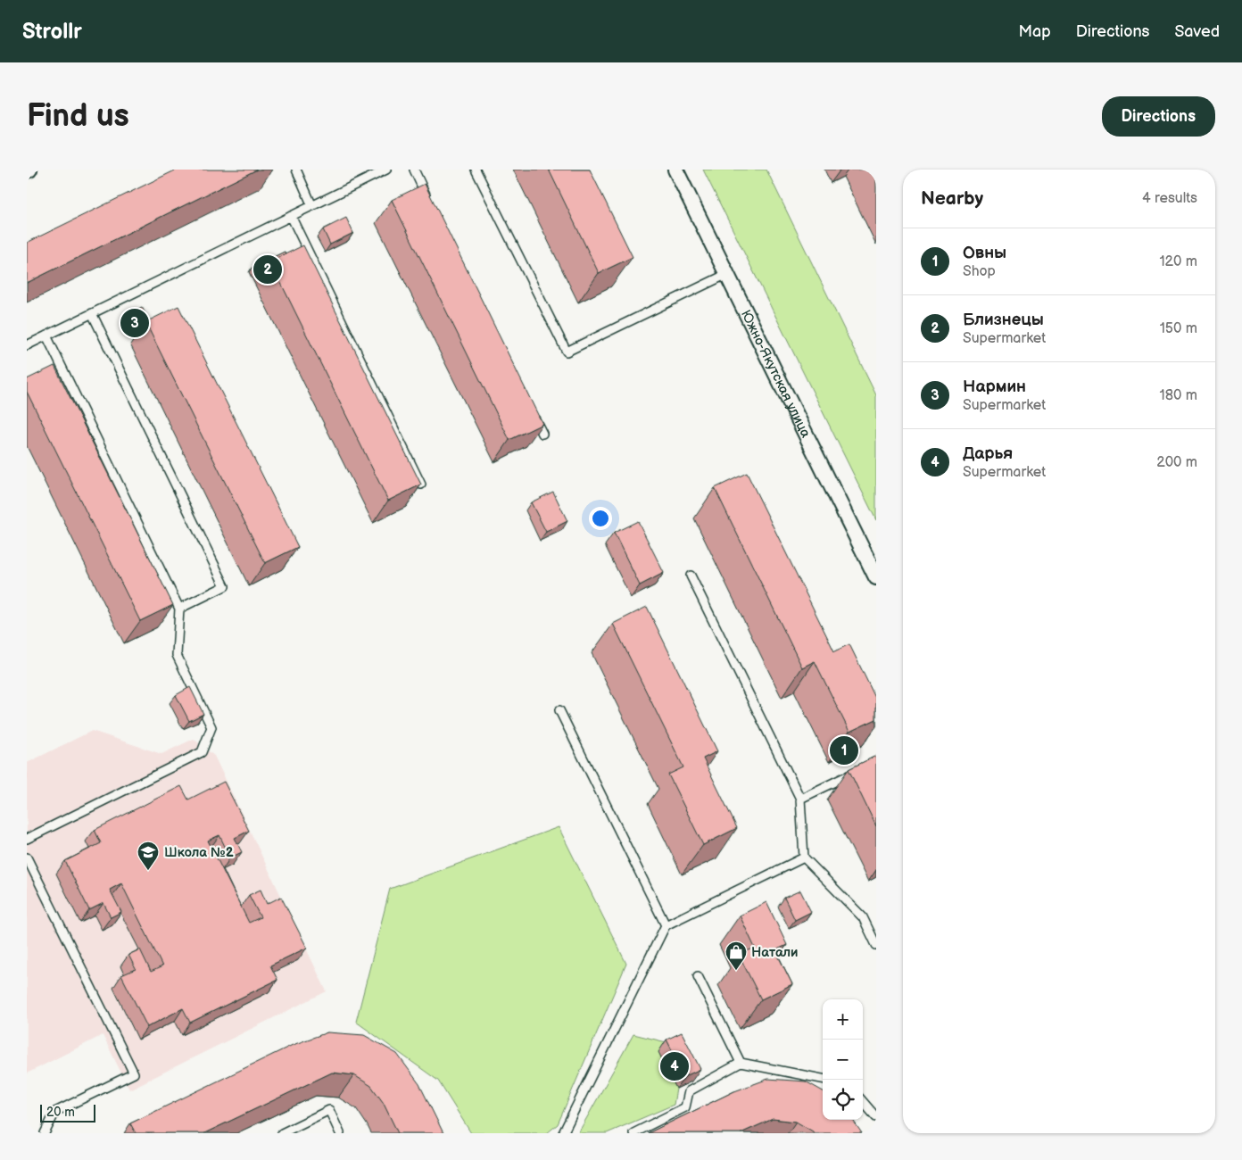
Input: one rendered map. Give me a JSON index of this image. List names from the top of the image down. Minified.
{"streets":{"street":["Южно-Якутская улица"]},"places":{"school or university":["Школа №2"],"shop":["Натали"]},"scale_bar":"20 m","page":{"header":"Strollr","nav":["Map","Directions","Saved"],"buttons":"Directions","title":"Find us","heading":["Nearby","4 results"],"list":[{"mark":"1","name":"Овны","note":"Shop","value":"120 m"},{"mark":"2","name":"Близнецы","note":"Supermarket","value":"150 m"},{"mark":"3","name":"Нармин","note":"Supermarket","value":"180 m"},{"mark":"4","name":"Дарья","note":"Supermarket","value":"200 m"}],"pins":["2","3","1","4"],"map_buttons":["+","−"],"scale":"20 m"}}
